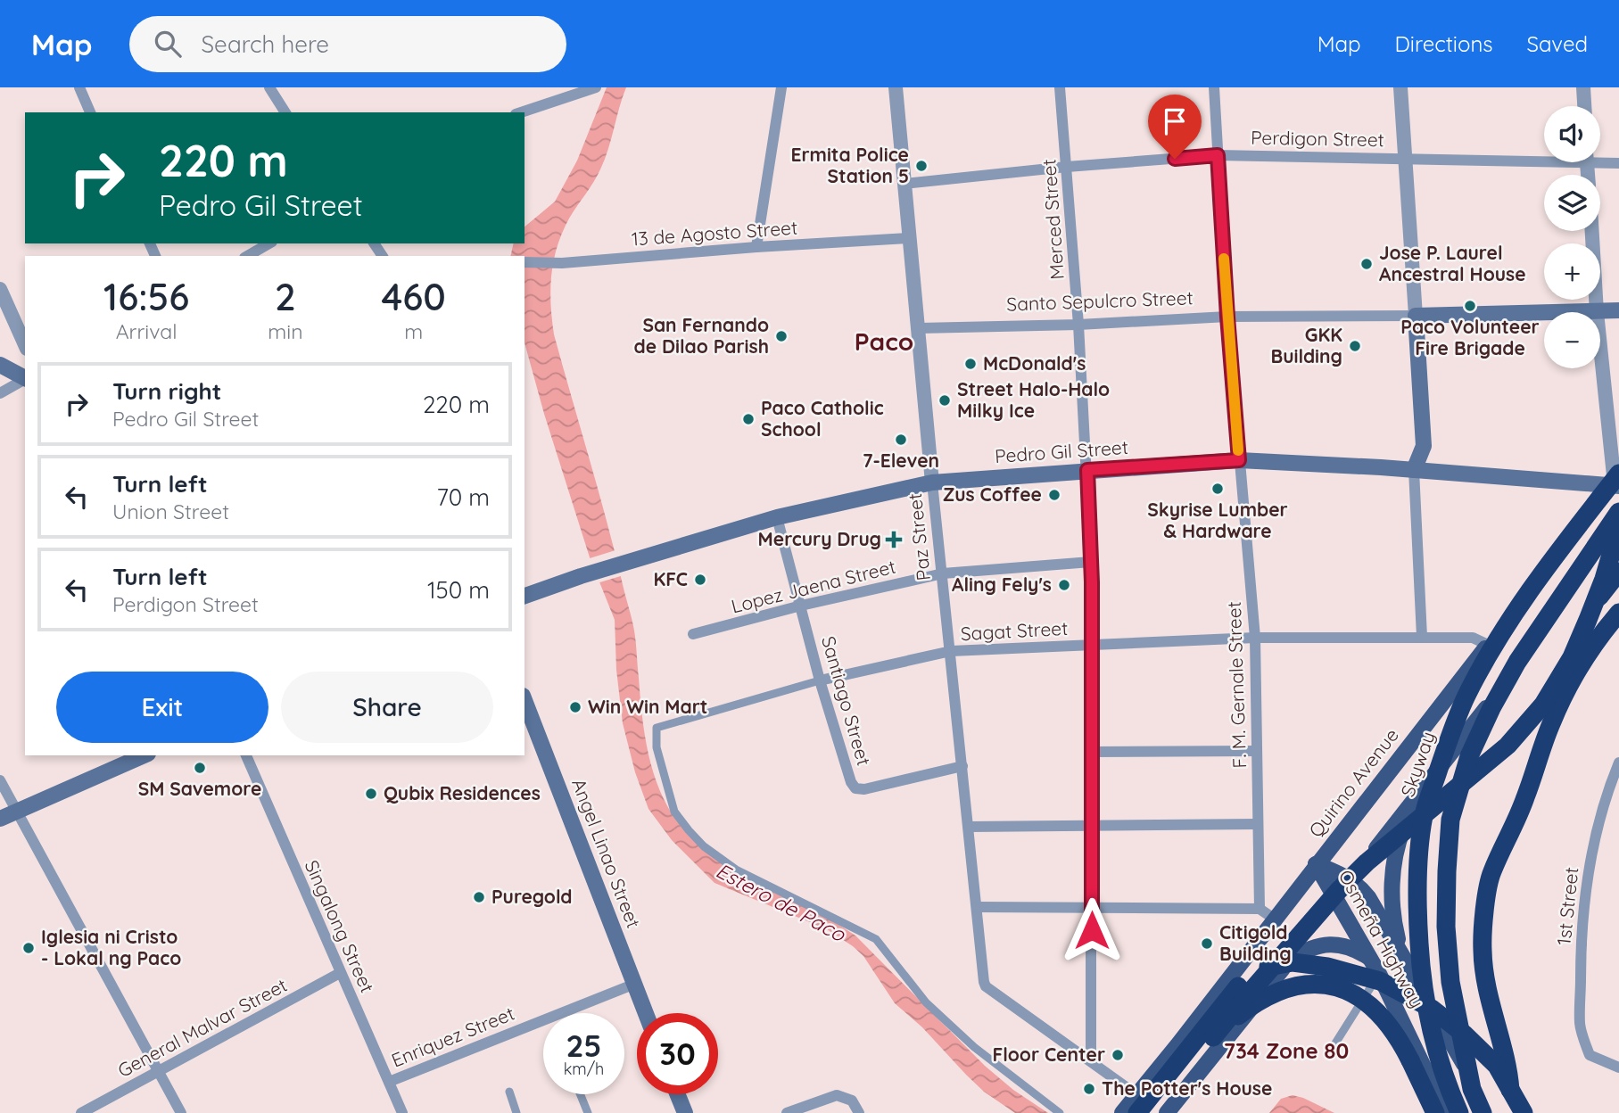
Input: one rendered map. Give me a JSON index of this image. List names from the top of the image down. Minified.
{"streets":{"highway":["Skyway"],"main road":["Santo Sepulcro Street","Pedro Gil Street","Quirino Avenue","Angel Linao Street","Osmeña Highway"],"street":["Perdigon Street","Merced Street","13 de Agosto Street","Paz Street","Lopez Jaena Street","Sagat Street","F. M. Gernale Street","Santiago Street","1st Street","Singalong Street","General Malvar Street","Enriquez Street"]},"crossings":[["Perdigon Street","Merced Street"],["Perdigon Street","Paz Street"],["Perdigon Street","F. M. Gernale Street"],["Merced Street","Santo Sepulcro Street"],["Merced Street","Pedro Gil Street"],["Merced Street","Paz Street"],["Merced Street","Lopez Jaena Street"],["Merced Street","Sagat Street"],["13 de Agosto Street","Paz Street"],["Santo Sepulcro Street","Paz Street"],["Santo Sepulcro Street","F. M. Gernale Street"],["Pedro Gil Street","Paz Street"],["Pedro Gil Street","F. M. Gernale Street"],["Pedro Gil Street","Santiago Street"],["Pedro Gil Street","Skyway"],["Pedro Gil Street","Quirino Avenue"],["Paz Street","Lopez Jaena Street"],["Paz Street","Sagat Street"],["Paz Street","Santiago Street"],["Lopez Jaena Street","Santiago Street"],["Sagat Street","F. M. Gernale Street"],["Sagat Street","Santiago Street"],["Sagat Street","Quirino Avenue"],["Skyway","Quirino Avenue"],["Quirino Avenue","Osmeña Highway"],["Angel Linao Street","Enriquez Street"],["Singalong Street","General Malvar Street"],["Singalong Street","Enriquez Street"]],"districts":["Paco","734 Zone 80"],"water":["Estero de Paco"],"places":{"other":["Ermita Police Station 5","Jose P. Laurel Ancestral House","Paco Volunteer Fire Brigade","San Fernando de Dilao Parish","GKK Building","McDonald's","Street Halo-Halo Milky Ice","Paco Catholic School","7-Eleven","Skyrise Lumber & Hardware","Zus Coffee","KFC","Aling Fely's","Win Win Mart","SM Savemore","Qubix Residences","Puregold","Citigold Building","Iglesia ni Cristo - Lokal ng Paco","Floor Center","The Potter's House"],"health":["Mercury Drug"]},"page":{"header":"Map","search":"Search here","nav":["Map","Directions","Saved"],"map_buttons":["+","−"],"turn":["220 m","Pedro Gil Street"],"eta":["16:56","Arrival","2","min","460","m"],"list":[{"name":"Turn right","note":"Pedro Gil Street","value":"220 m"},{"name":"Turn left","note":"Union Street","value":"70 m"},{"name":"Turn left","note":"Perdigon Street","value":"150 m"}],"buttons":["Exit","Share"],"speed":"25 km/h","limit":"30"}}
